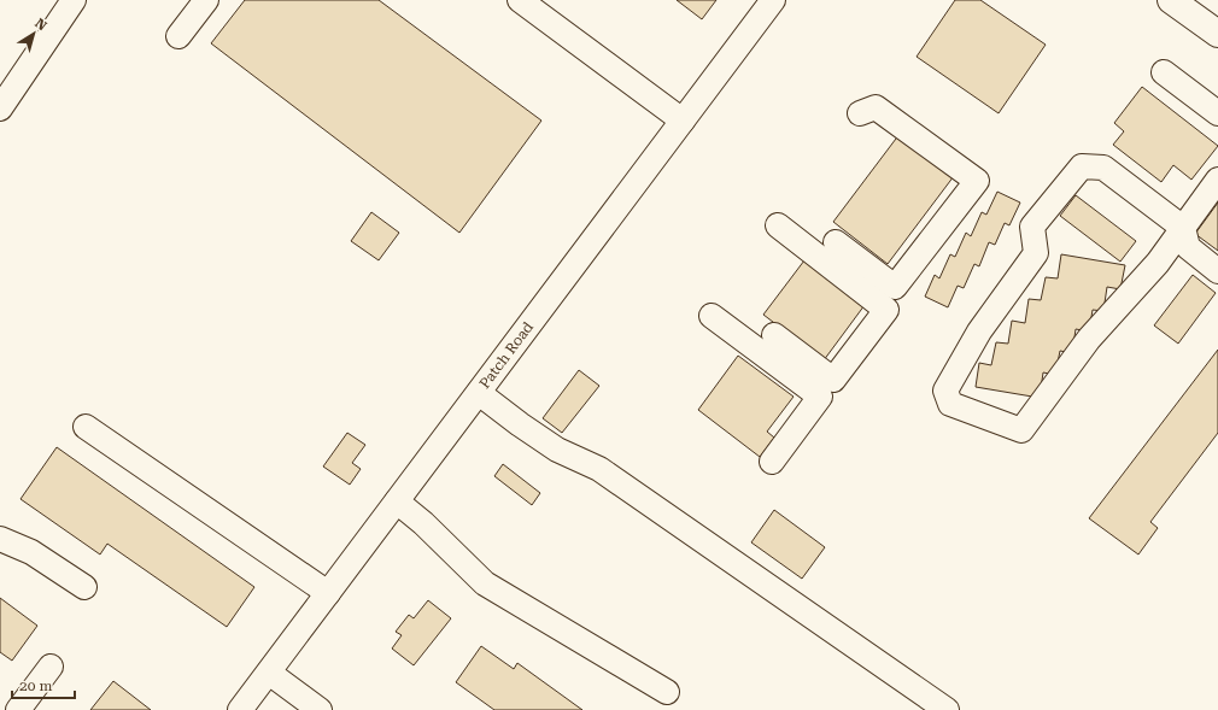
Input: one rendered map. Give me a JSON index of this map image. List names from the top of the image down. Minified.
{"streets":{"street":["Patch Road"]},"scale_bar":"20 m","north":"top right"}
